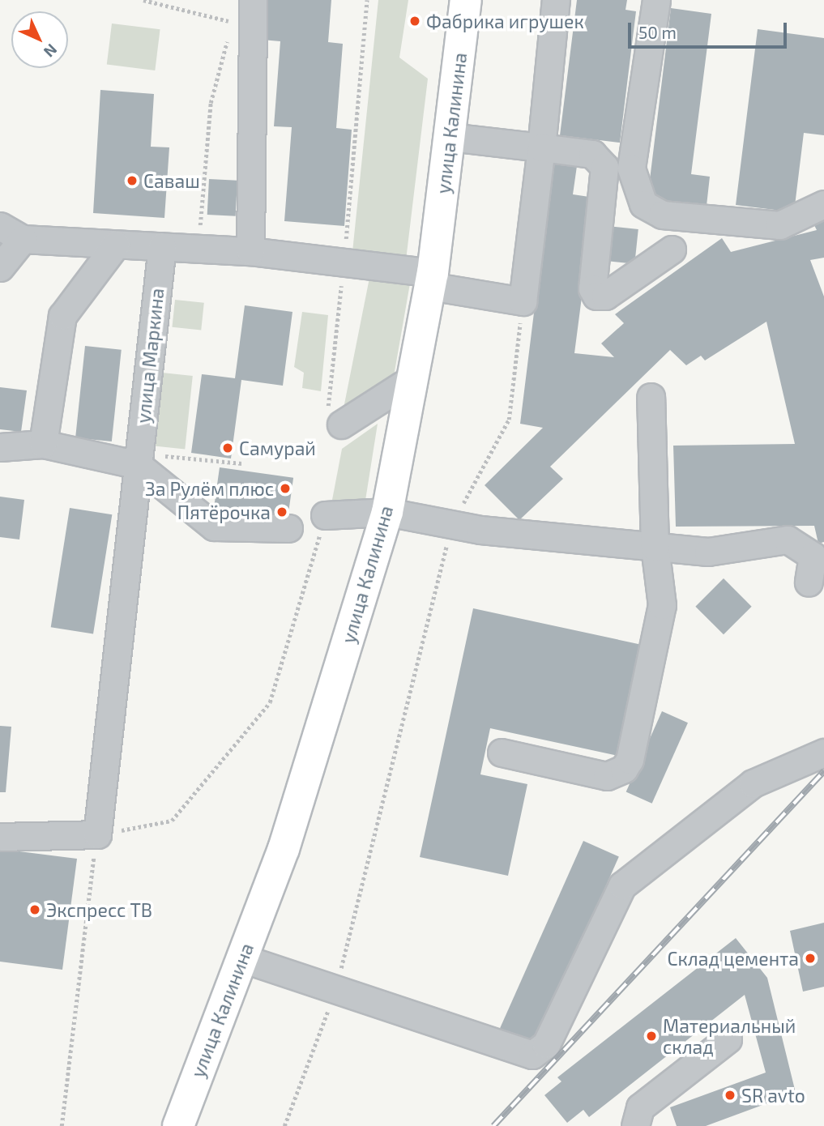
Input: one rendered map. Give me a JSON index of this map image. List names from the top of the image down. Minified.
{"streets":{"main road":["улица Калинина"],"street":["улица Маркина"]},"places":["Фабрика игрушек","Саваш","Самурай","За Рулём плюс","Пятёрочка","Экспресс ТВ","Склад цемента","Материальный склад","SR avto"],"scale_bar":"50 m","north":"bottom right"}
